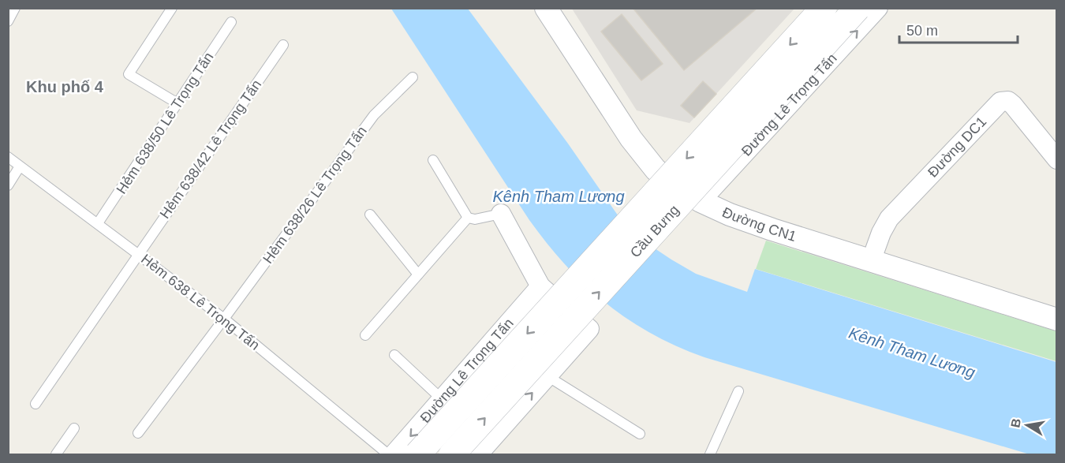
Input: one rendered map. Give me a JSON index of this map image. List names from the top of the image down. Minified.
{"streets":{"main road":["Cầu Bưng"],"street":["Đường Lê Trọng Tấn","Đường DC1","Đường CN1"],"lane":["Hẻm 638/50 Lê Trọng Tấn","Hẻm 638/42 Lê Trọng Tấn","Hẻm 638/26 Lê Trọng Tấn","Hẻm 638 Lê Trọng Tấn"]},"crossings":[["Đường Lê Trọng Tấn","Đường CN1"],["Hẻm 638/50 Lê Trọng Tấn","Hẻm 638 Lê Trọng Tấn"],["Đường DC1","Đường CN1"],["Hẻm 638/42 Lê Trọng Tấn","Hẻm 638 Lê Trọng Tấn"],["Hẻm 638/26 Lê Trọng Tấn","Hẻm 638 Lê Trọng Tấn"]],"districts":["Khu phố 4"],"water":["Kênh Tham Lương"],"scale_bar":"50 m","north":"left"}
